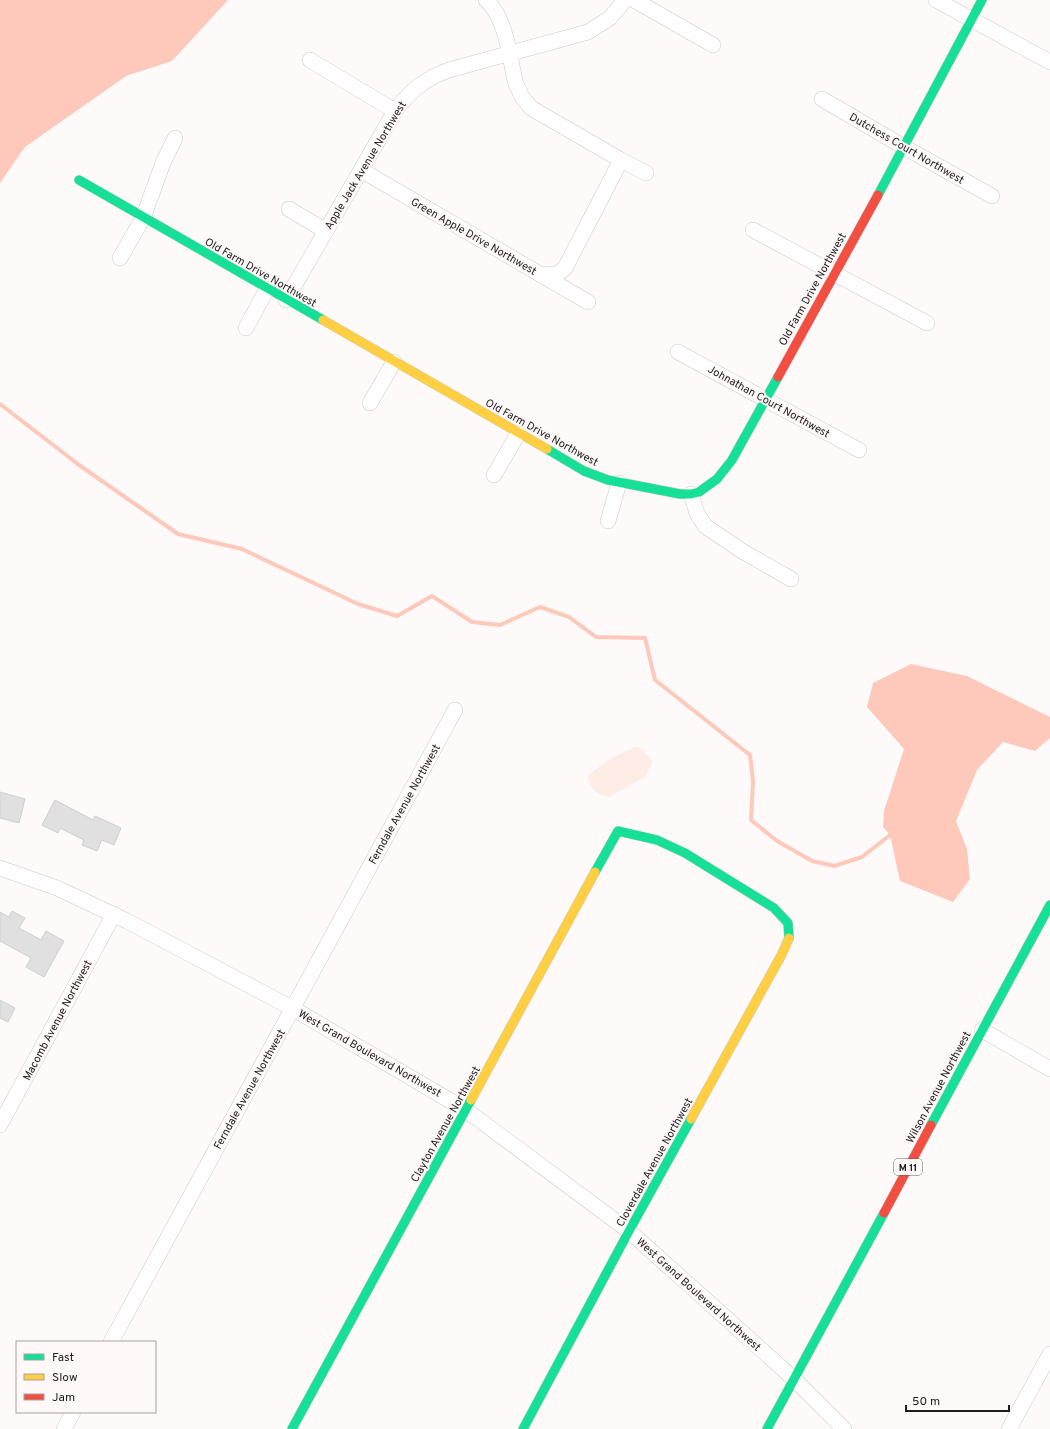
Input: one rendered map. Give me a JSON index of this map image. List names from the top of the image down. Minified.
{"streets":{"street":["Dutchess Court Northwest","Apple Jack Avenue Northwest","Green Apple Drive Northwest","Old Farm Drive Northwest","Johnathan Court Northwest","Ferndale Avenue Northwest","Macomb Avenue Northwest","West Grand Boulevard Northwest","Wilson Avenue Northwest","Clayton Avenue Northwest","Cloverdale Avenue Northwest","M 11"]},"crossings":[["Dutchess Court Northwest","Old Farm Drive Northwest"],["Apple Jack Avenue Northwest","Green Apple Drive Northwest"],["Apple Jack Avenue Northwest","Old Farm Drive Northwest"],["Old Farm Drive Northwest","Johnathan Court Northwest"],["Ferndale Avenue Northwest","West Grand Boulevard Northwest"],["Macomb Avenue Northwest","West Grand Boulevard Northwest"],["West Grand Boulevard Northwest","Wilson Avenue Northwest"],["West Grand Boulevard Northwest","Clayton Avenue Northwest"],["West Grand Boulevard Northwest","Cloverdale Avenue Northwest"],["Clayton Avenue Northwest","Cloverdale Avenue Northwest"]],"legend":["Fast","Slow","Jam"],"scale_bar":"50 m"}
